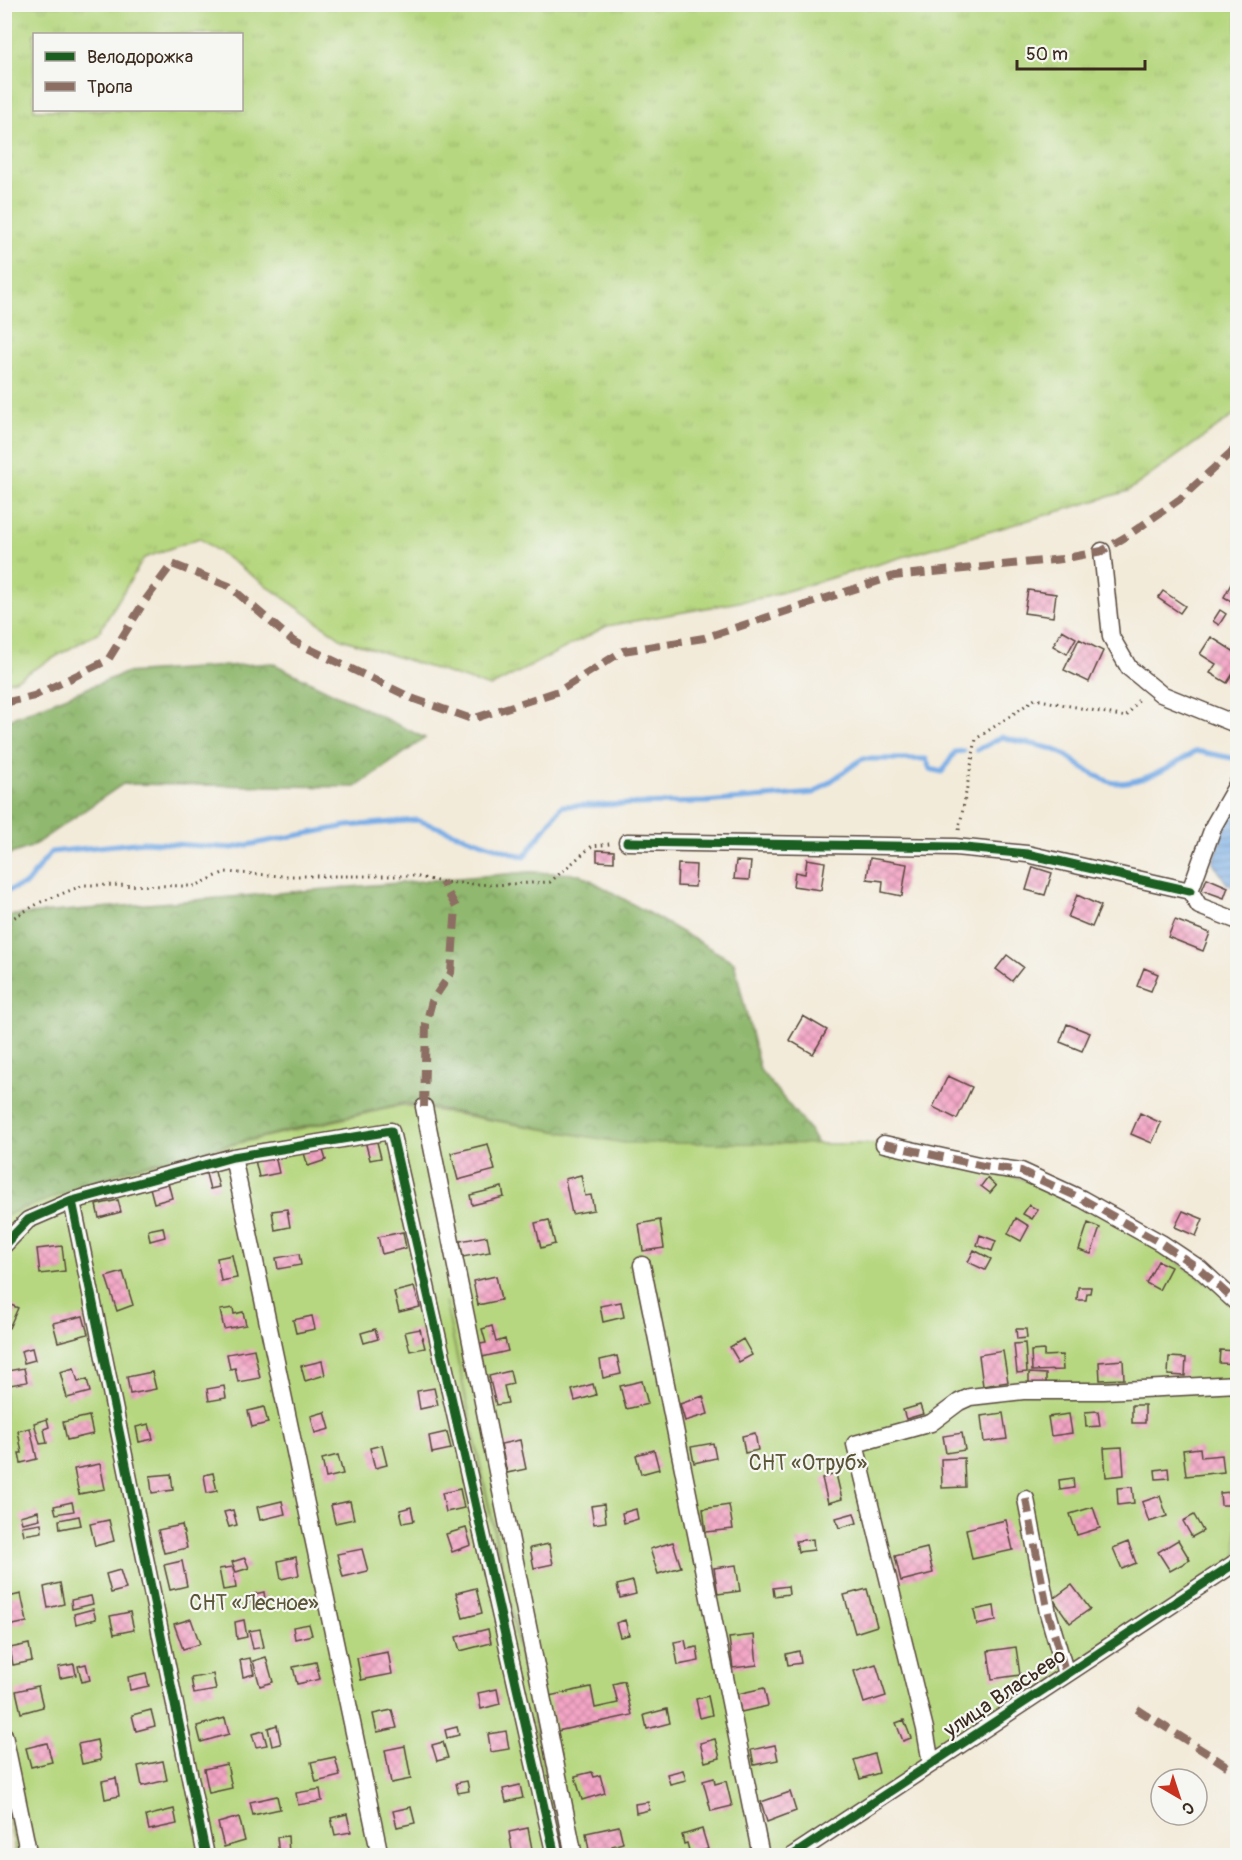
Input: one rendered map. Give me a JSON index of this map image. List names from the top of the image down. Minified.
{"streets":{"street":["улица Власьево"]},"parks":["СНТ «Отруб»","СНТ «Лесное»"],"legend":["Велодорожка","Тропа"],"scale_bar":"50 m","north":"bottom right"}
